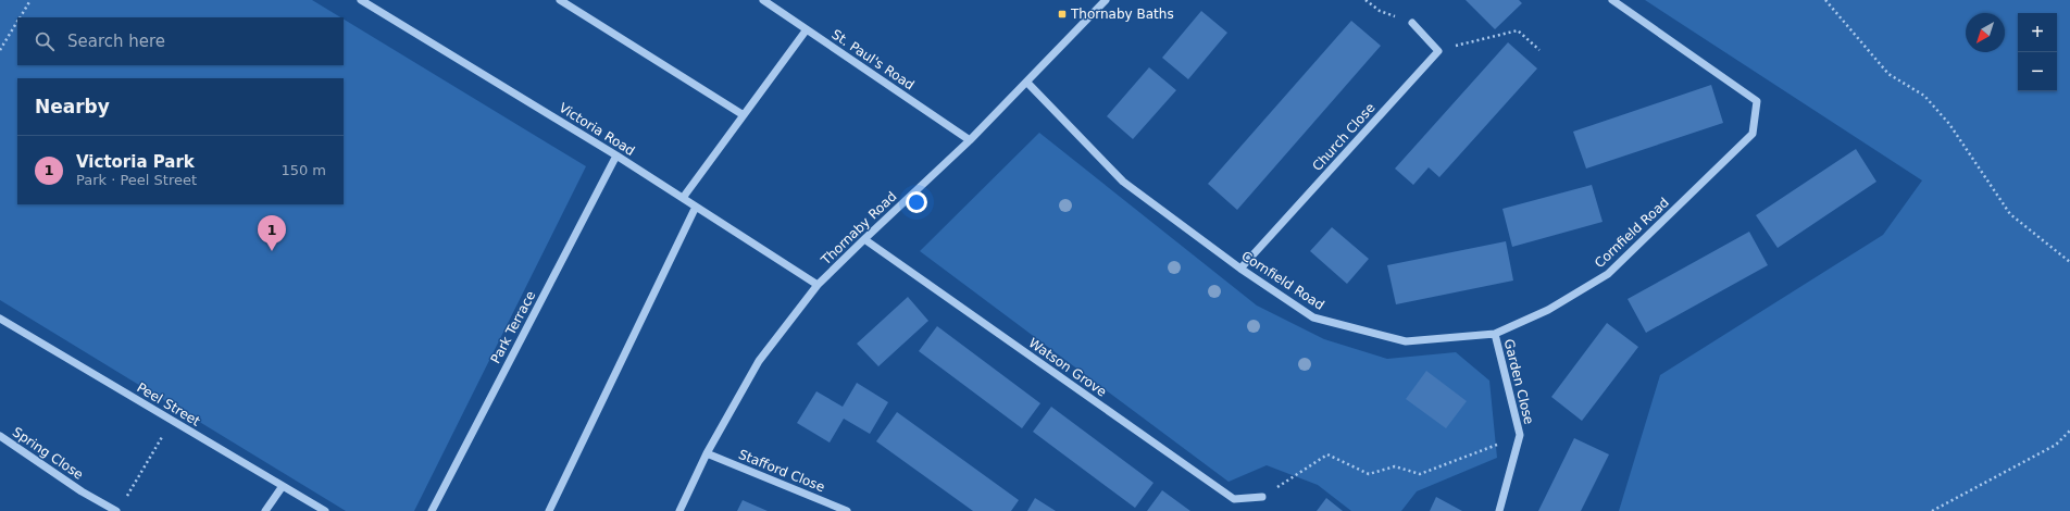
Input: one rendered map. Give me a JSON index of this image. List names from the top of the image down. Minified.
{"streets":{"street":["St. Paul's Road","Victoria Road","Church Close","Thornaby Road","Cornfield Road","Park Terrace","Watson Grove","Garden Close","Peel Street","Spring Close","Stafford Close"]},"crossings":[["St. Paul's Road","Thornaby Road"],["Victoria Road","Thornaby Road"],["Victoria Road","Park Terrace"],["Church Close","Cornfield Road"],["Thornaby Road","Cornfield Road"],["Thornaby Road","Watson Grove"],["Thornaby Road","Stafford Close"],["Cornfield Road","Garden Close"]],"places":{"transit":["Thornaby Baths"]},"north":"bottom left","page":{"map_buttons":["+","−"],"search":"Search here","heading":"Nearby","list":[{"mark":"1","name":"Victoria Park","note":"Park · Peel Street","value":"150 m"}],"pins":"1"}}
